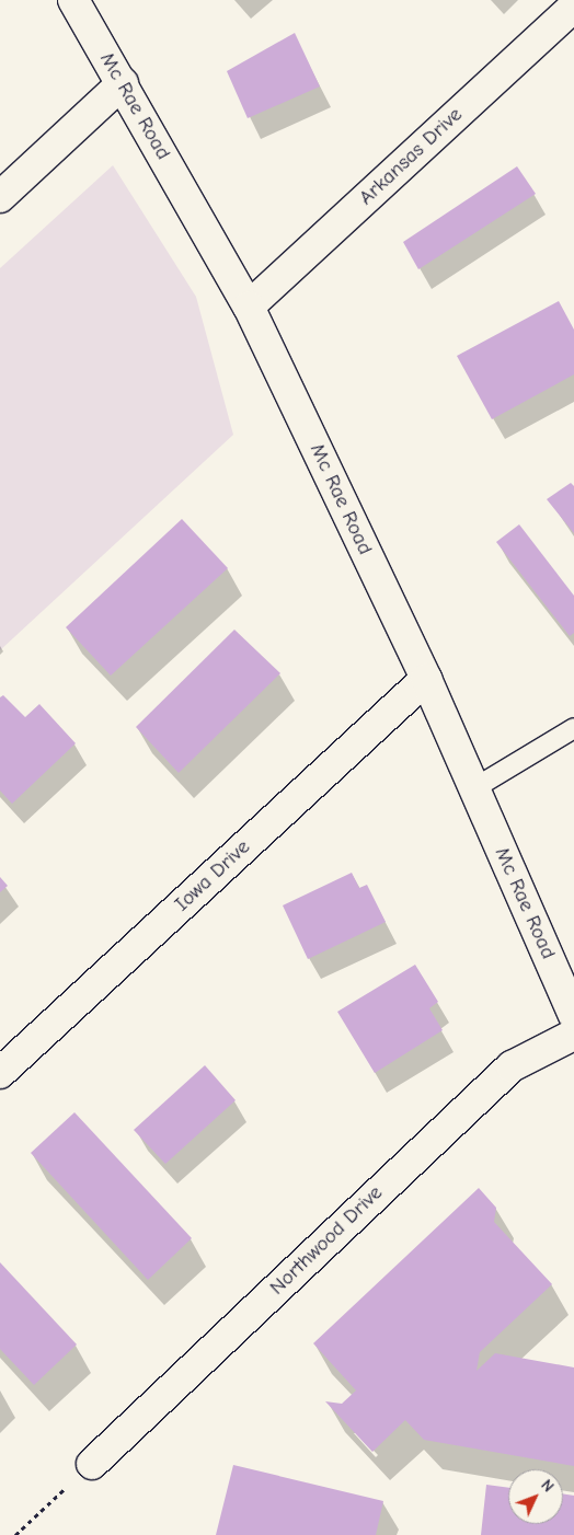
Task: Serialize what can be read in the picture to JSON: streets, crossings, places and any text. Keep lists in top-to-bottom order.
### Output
{
  "streets": {
    "street": [
      "Mc Rae Road",
      "Arkansas Drive",
      "Iowa Drive",
      "Northwood Drive"
    ]
  },
  "crossings": [
    ["Mc Rae Road", "Arkansas Drive"],
    ["Mc Rae Road", "Iowa Drive"]
  ],
  "north": "top right"
}
